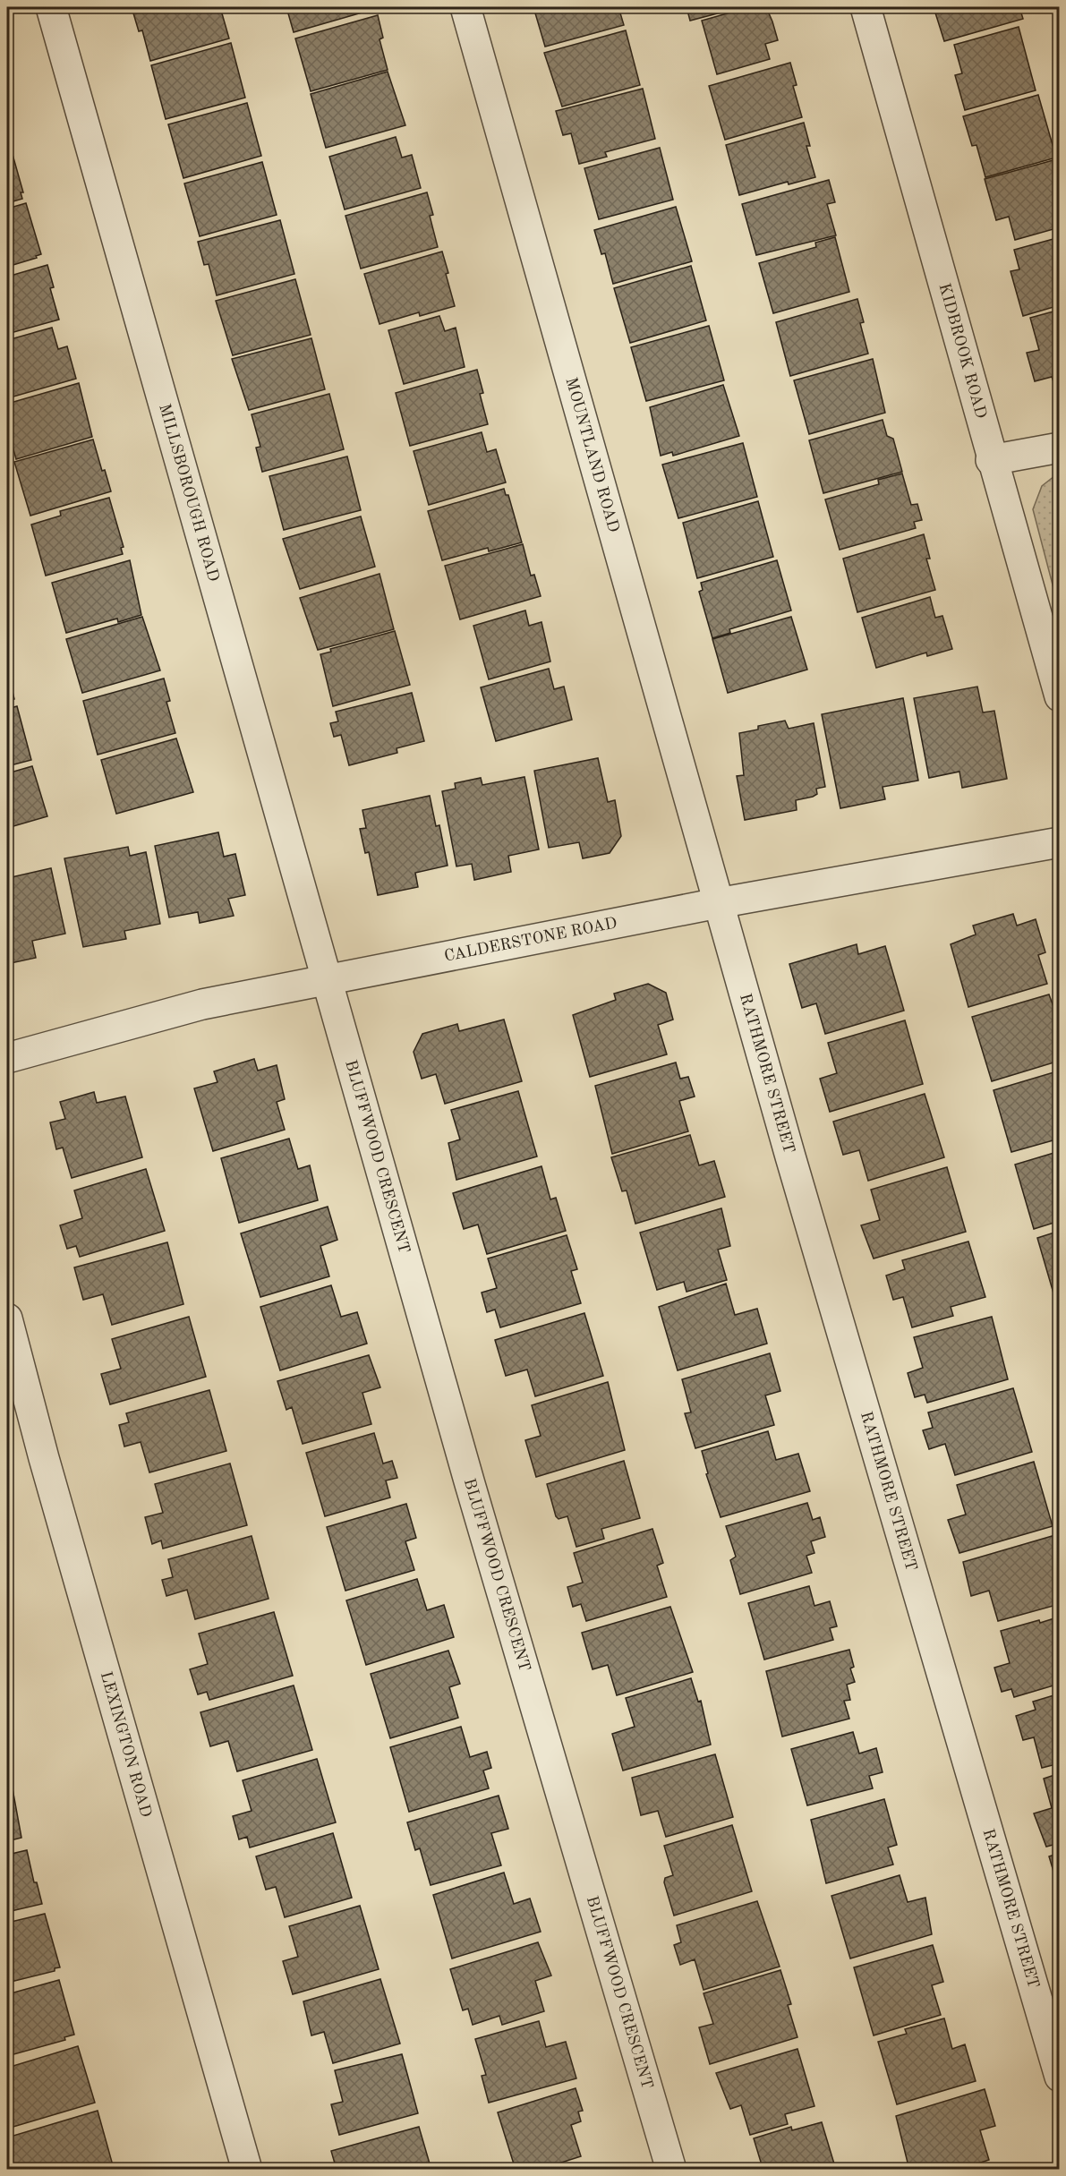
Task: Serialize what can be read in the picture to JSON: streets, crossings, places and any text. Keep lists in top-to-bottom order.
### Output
{
  "streets": {
    "street": [
      "KIDBROOK ROAD",
      "MOUNTLAND ROAD",
      "MILLSBOROUGH ROAD",
      "CALDERSTONE ROAD",
      "RATHMORE STREET",
      "BLUFFWOOD CRESCENT",
      "LEXINGTON ROAD"
    ]
  },
  "crossings": [
    ["MOUNTLAND ROAD", "CALDERSTONE ROAD"],
    ["MOUNTLAND ROAD", "RATHMORE STREET"],
    ["MILLSBOROUGH ROAD", "CALDERSTONE ROAD"],
    ["MILLSBOROUGH ROAD", "BLUFFWOOD CRESCENT"],
    ["CALDERSTONE ROAD", "RATHMORE STREET"],
    ["CALDERSTONE ROAD", "BLUFFWOOD CRESCENT"]
  ]
}
